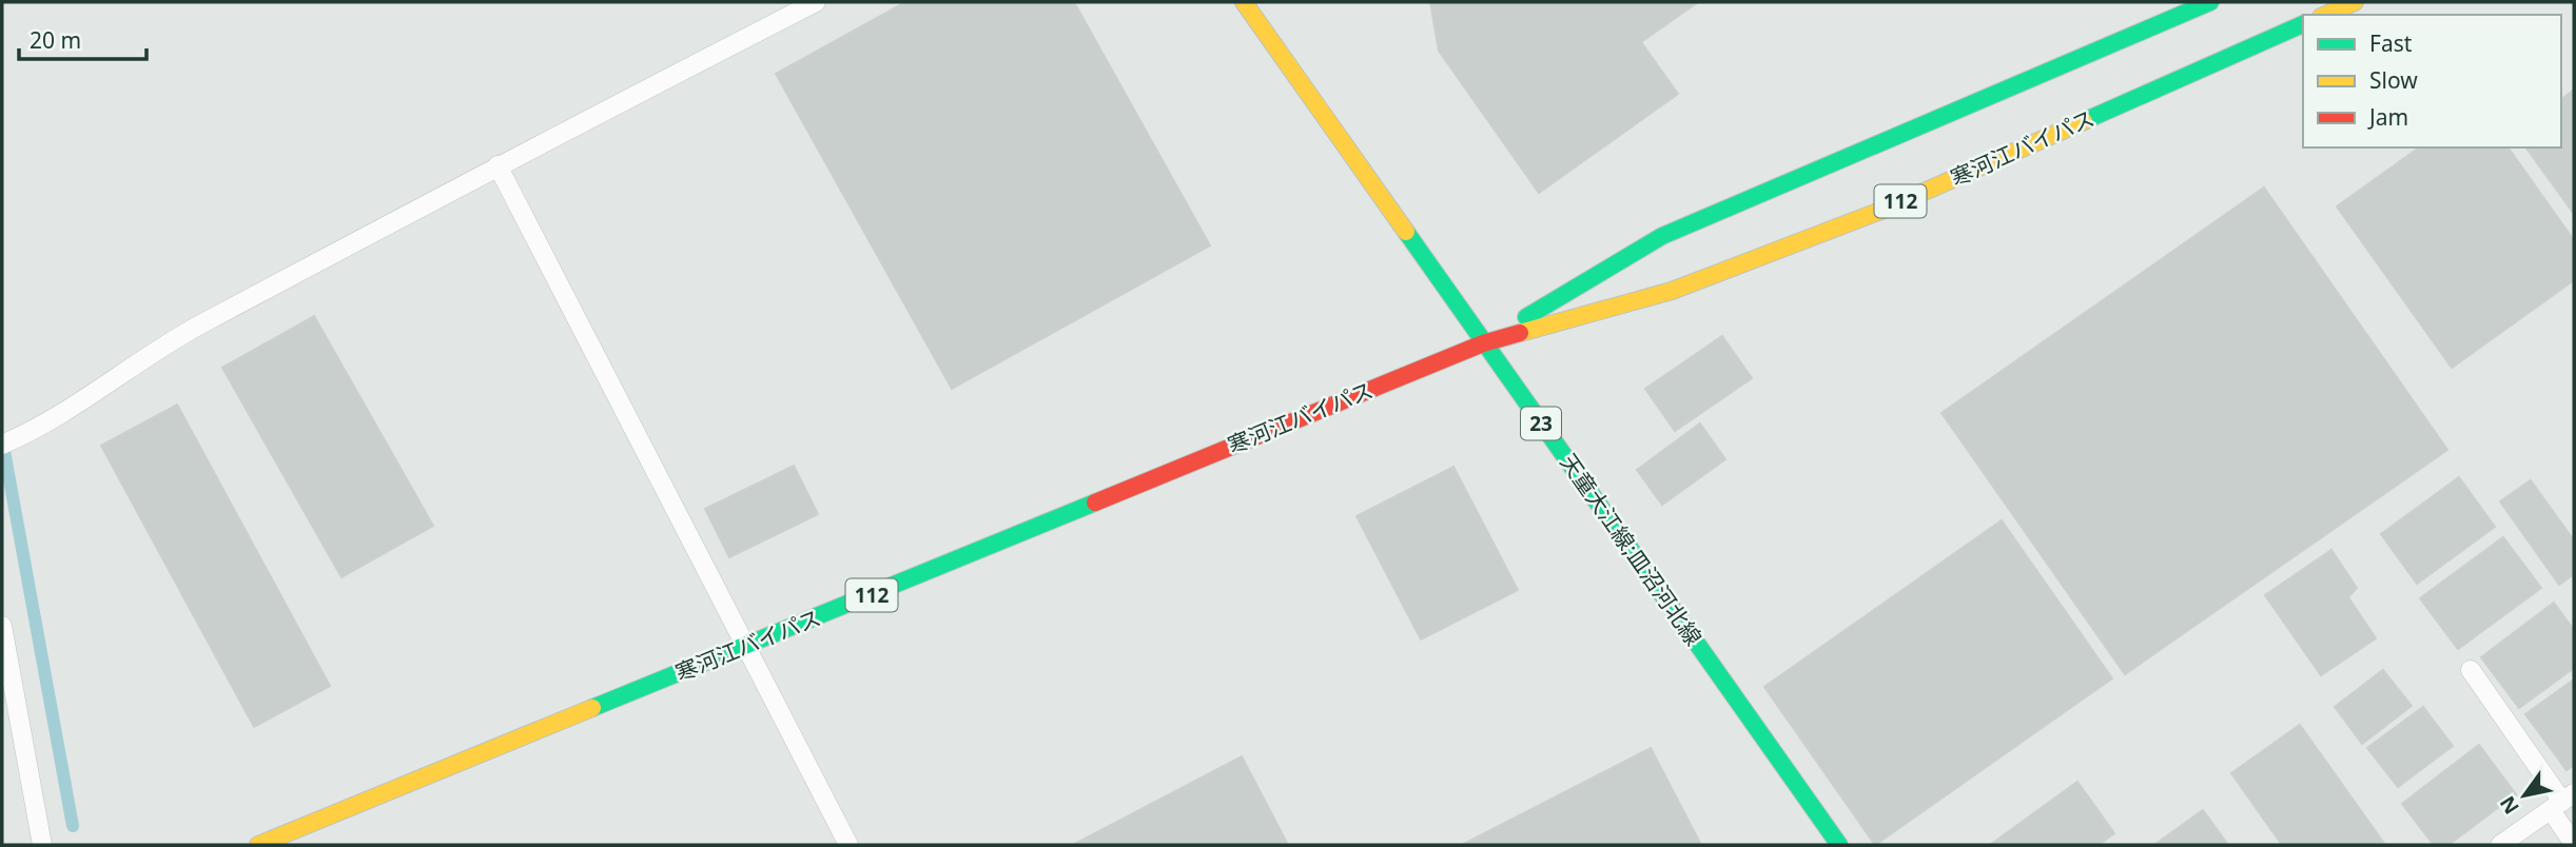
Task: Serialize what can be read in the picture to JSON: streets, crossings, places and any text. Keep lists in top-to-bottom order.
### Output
{
  "streets": {
    "main road": [
      "寒河江バイパス",
      "112",
      "23",
      "天童大江線;皿沼河北線"
    ]
  },
  "crossings": [
    ["寒河江バイパス", "天童大江線;皿沼河北線"]
  ],
  "legend": ["Fast", "Slow", "Jam"],
  "scale_bar": "20 m",
  "north": "bottom left"
}
